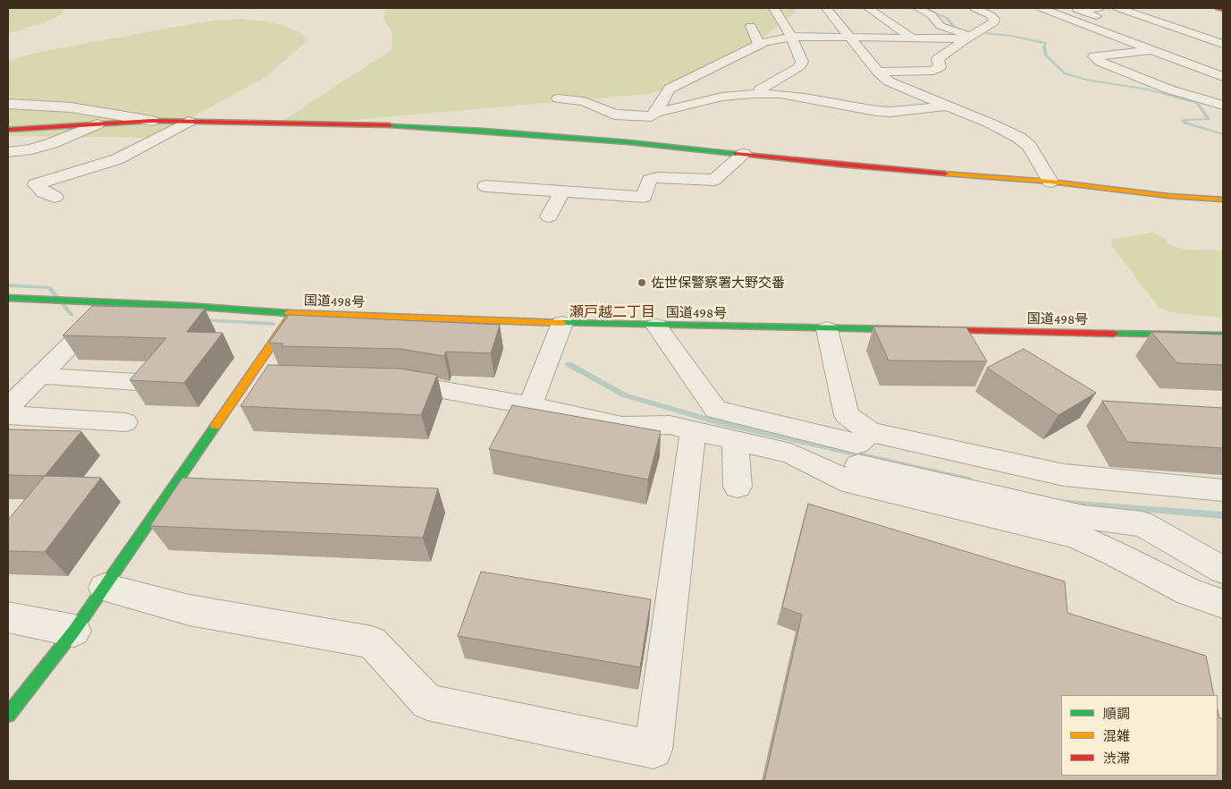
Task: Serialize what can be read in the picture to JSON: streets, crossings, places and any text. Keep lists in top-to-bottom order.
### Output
{
  "streets": {
    "main road": ["国道498号"]
  },
  "districts": ["瀬戸越二丁目"],
  "places": ["佐世保警察署大野交番"],
  "legend": ["順調", "混雑", "渋滞"]
}
